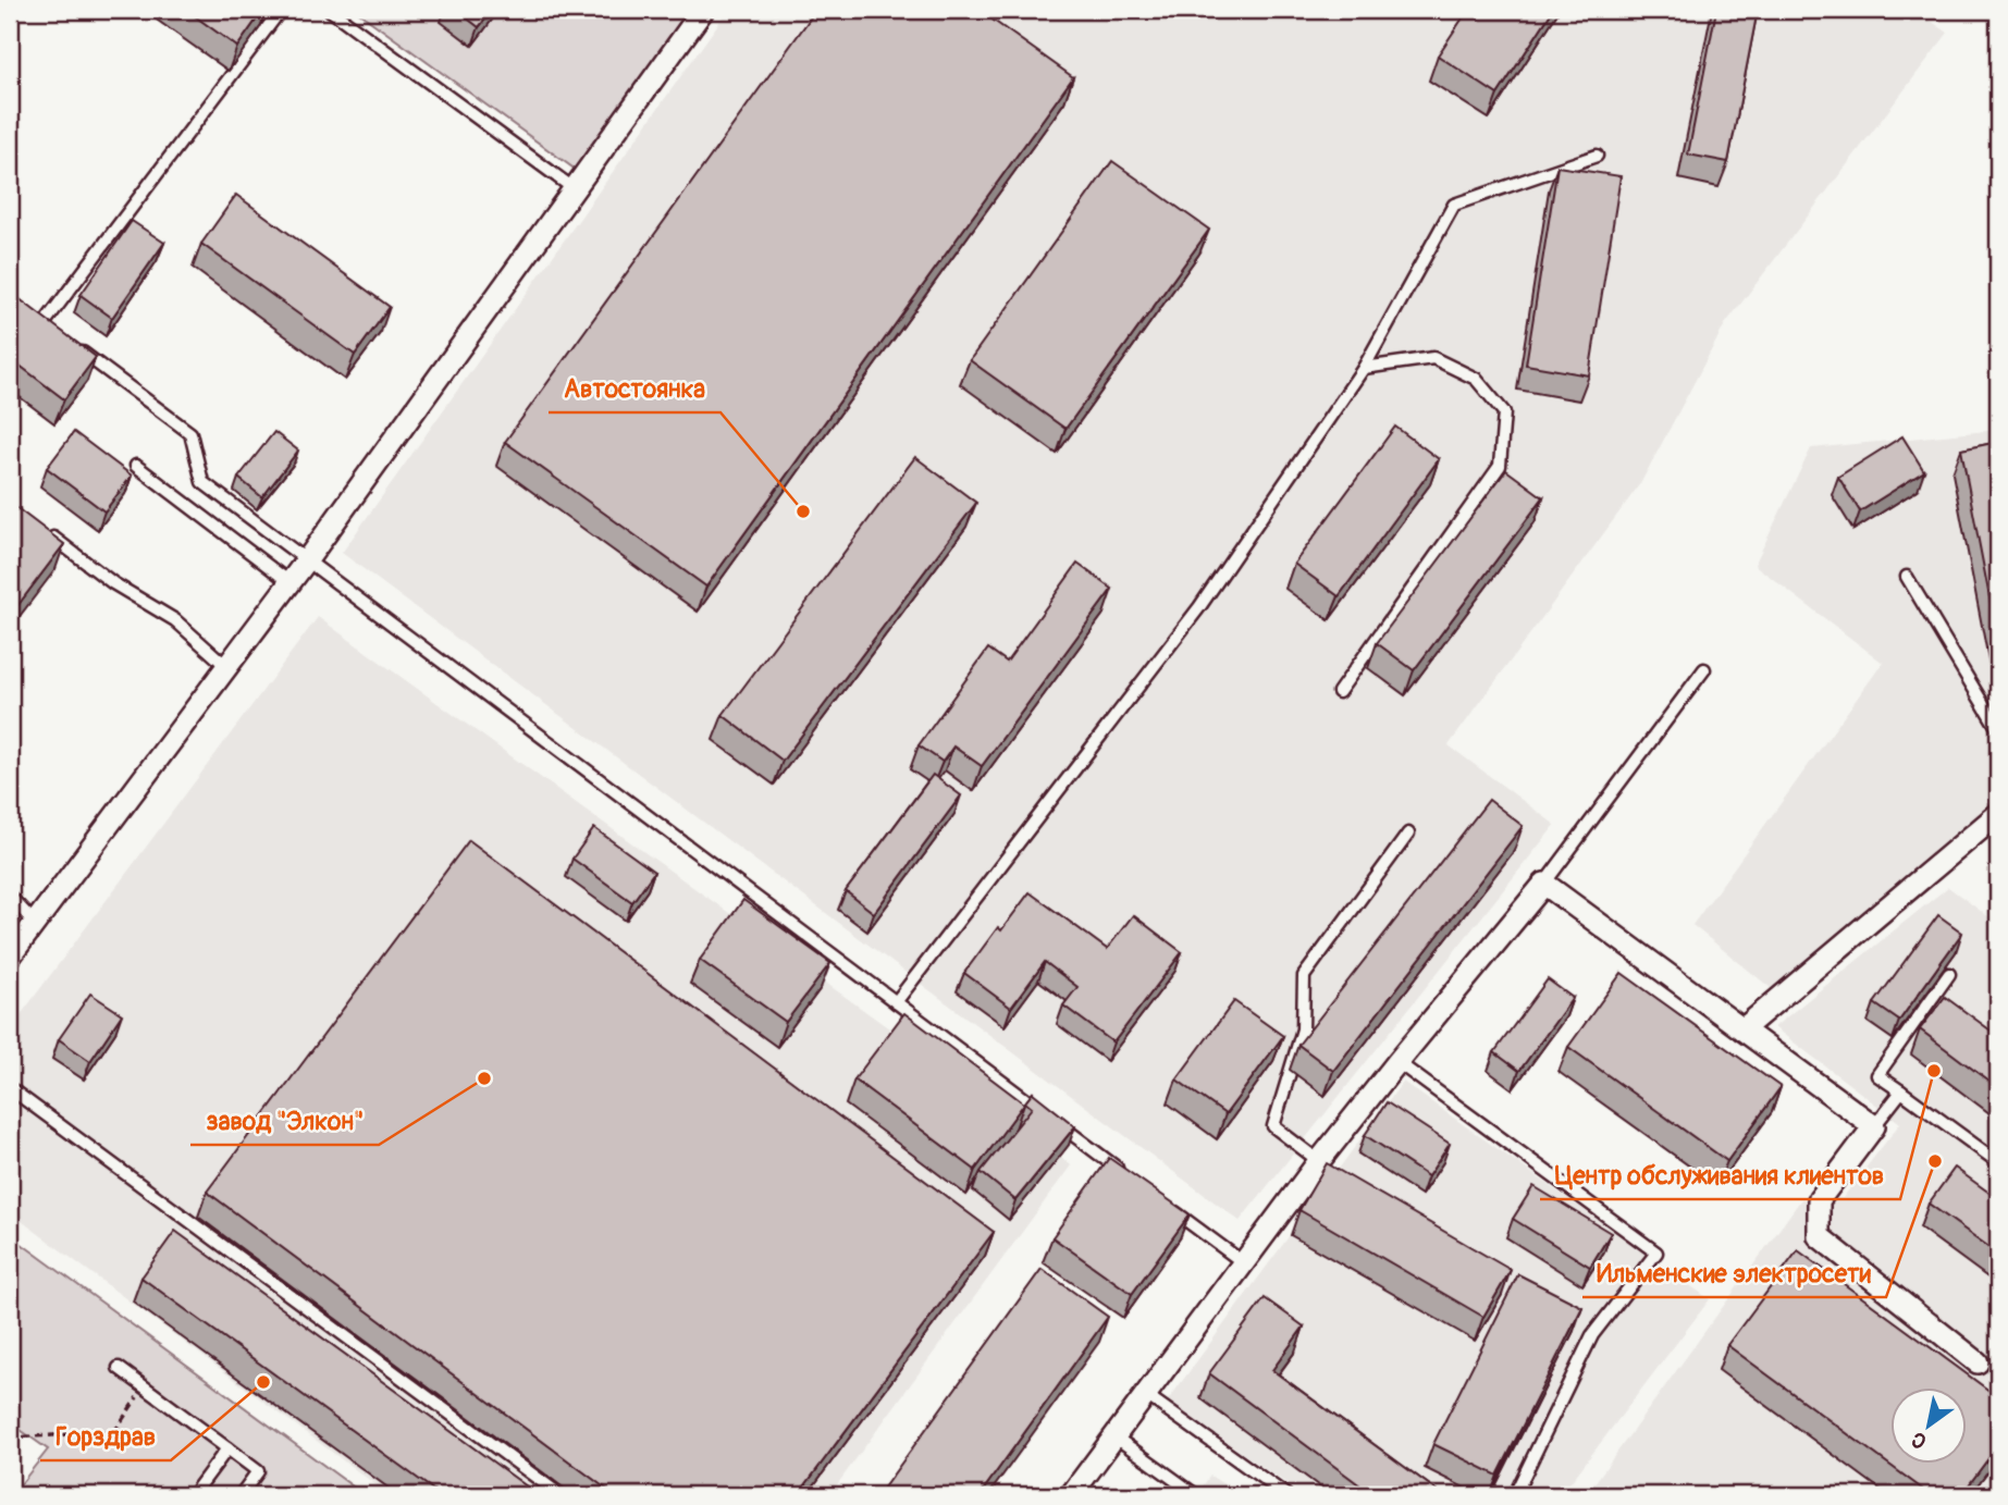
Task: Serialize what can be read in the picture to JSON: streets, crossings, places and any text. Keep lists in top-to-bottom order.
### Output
{
  "places": [
    "Автостоянка",
    "Центр обслуживания клиентов",
    "завод \"Элкон\"",
    "Ильменские электросети",
    "Горздрав"
  ],
  "north": "bottom left"
}
